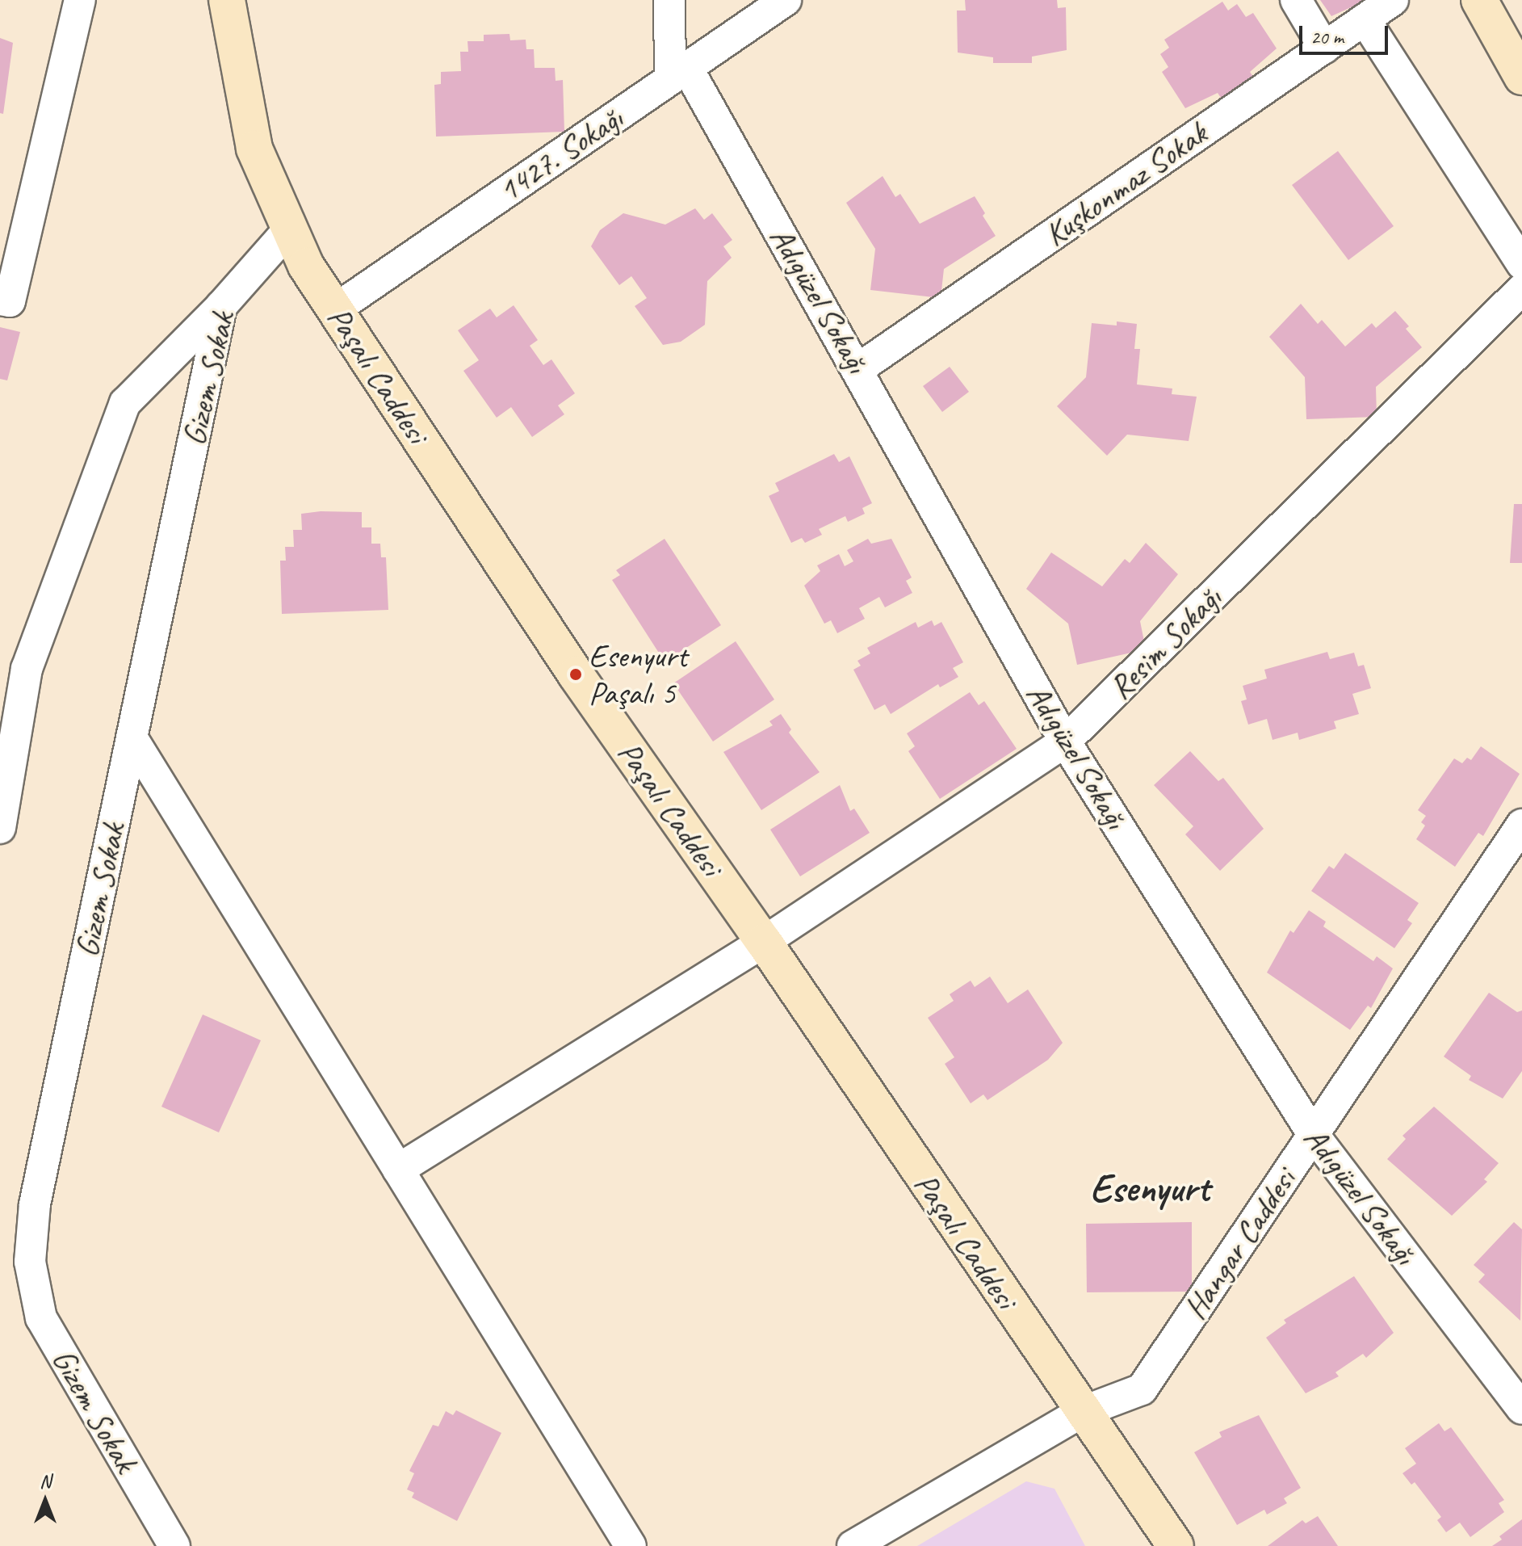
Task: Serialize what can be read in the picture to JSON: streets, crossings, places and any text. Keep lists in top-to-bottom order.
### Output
{
  "streets": {
    "street": [
      "1427. Sokağı",
      "Kuşkonmaz Sokak",
      "Adıgüzel Sokağı",
      "Paşalı Caddesi",
      "Gizem Sokak",
      "Resim Sokağı",
      "Hangar Caddesi"
    ]
  },
  "crossings": [
    ["1427. Sokağı", "Adıgüzel Sokağı"],
    ["1427. Sokağı", "Paşalı Caddesi"],
    ["Kuşkonmaz Sokak", "Adıgüzel Sokağı"],
    ["Adıgüzel Sokağı", "Resim Sokağı"],
    ["Adıgüzel Sokağı", "Hangar Caddesi"],
    ["Paşalı Caddesi", "Gizem Sokak"],
    ["Paşalı Caddesi", "Resim Sokağı"],
    ["Paşalı Caddesi", "Hangar Caddesi"]
  ],
  "districts": ["Esenyurt"],
  "places": ["Esenyurt Paşalı 5"],
  "scale_bar": "20 m",
  "north": "top"
}
